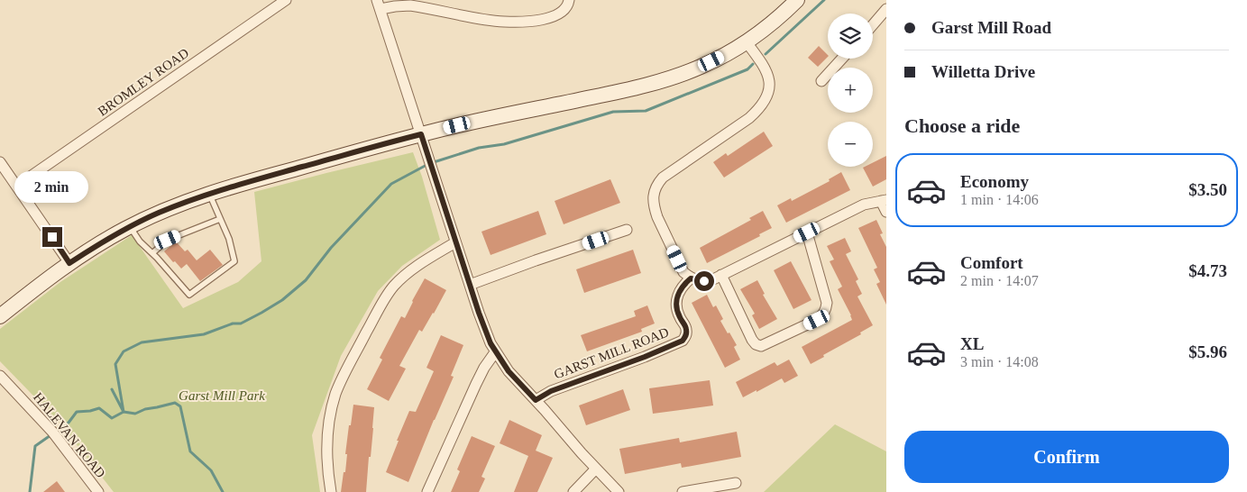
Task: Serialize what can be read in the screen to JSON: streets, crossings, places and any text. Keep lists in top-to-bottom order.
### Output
{
  "streets": {
    "street": ["BROMLEY ROAD", "GARST MILL ROAD", "HALEVAN ROAD"]
  },
  "parks": ["Garst Mill Park"],
  "page": {
    "banner": ["Garst Mill Road", "Willetta Drive"],
    "map_buttons": ["+", "−"],
    "heading": "Choose a ride",
    "list": [
      {
        "name": "Economy",
        "note": "1 min · 14:06",
        "value": "$3.50"
      },
      {
        "name": "Comfort",
        "note": "2 min · 14:07",
        "value": "$4.73"
      },
      {
        "name": "XL",
        "note": "3 min · 14:08",
        "value": "$5.96"
      }
    ],
    "bubble": "2 min",
    "buttons": "Confirm"
  }
}
